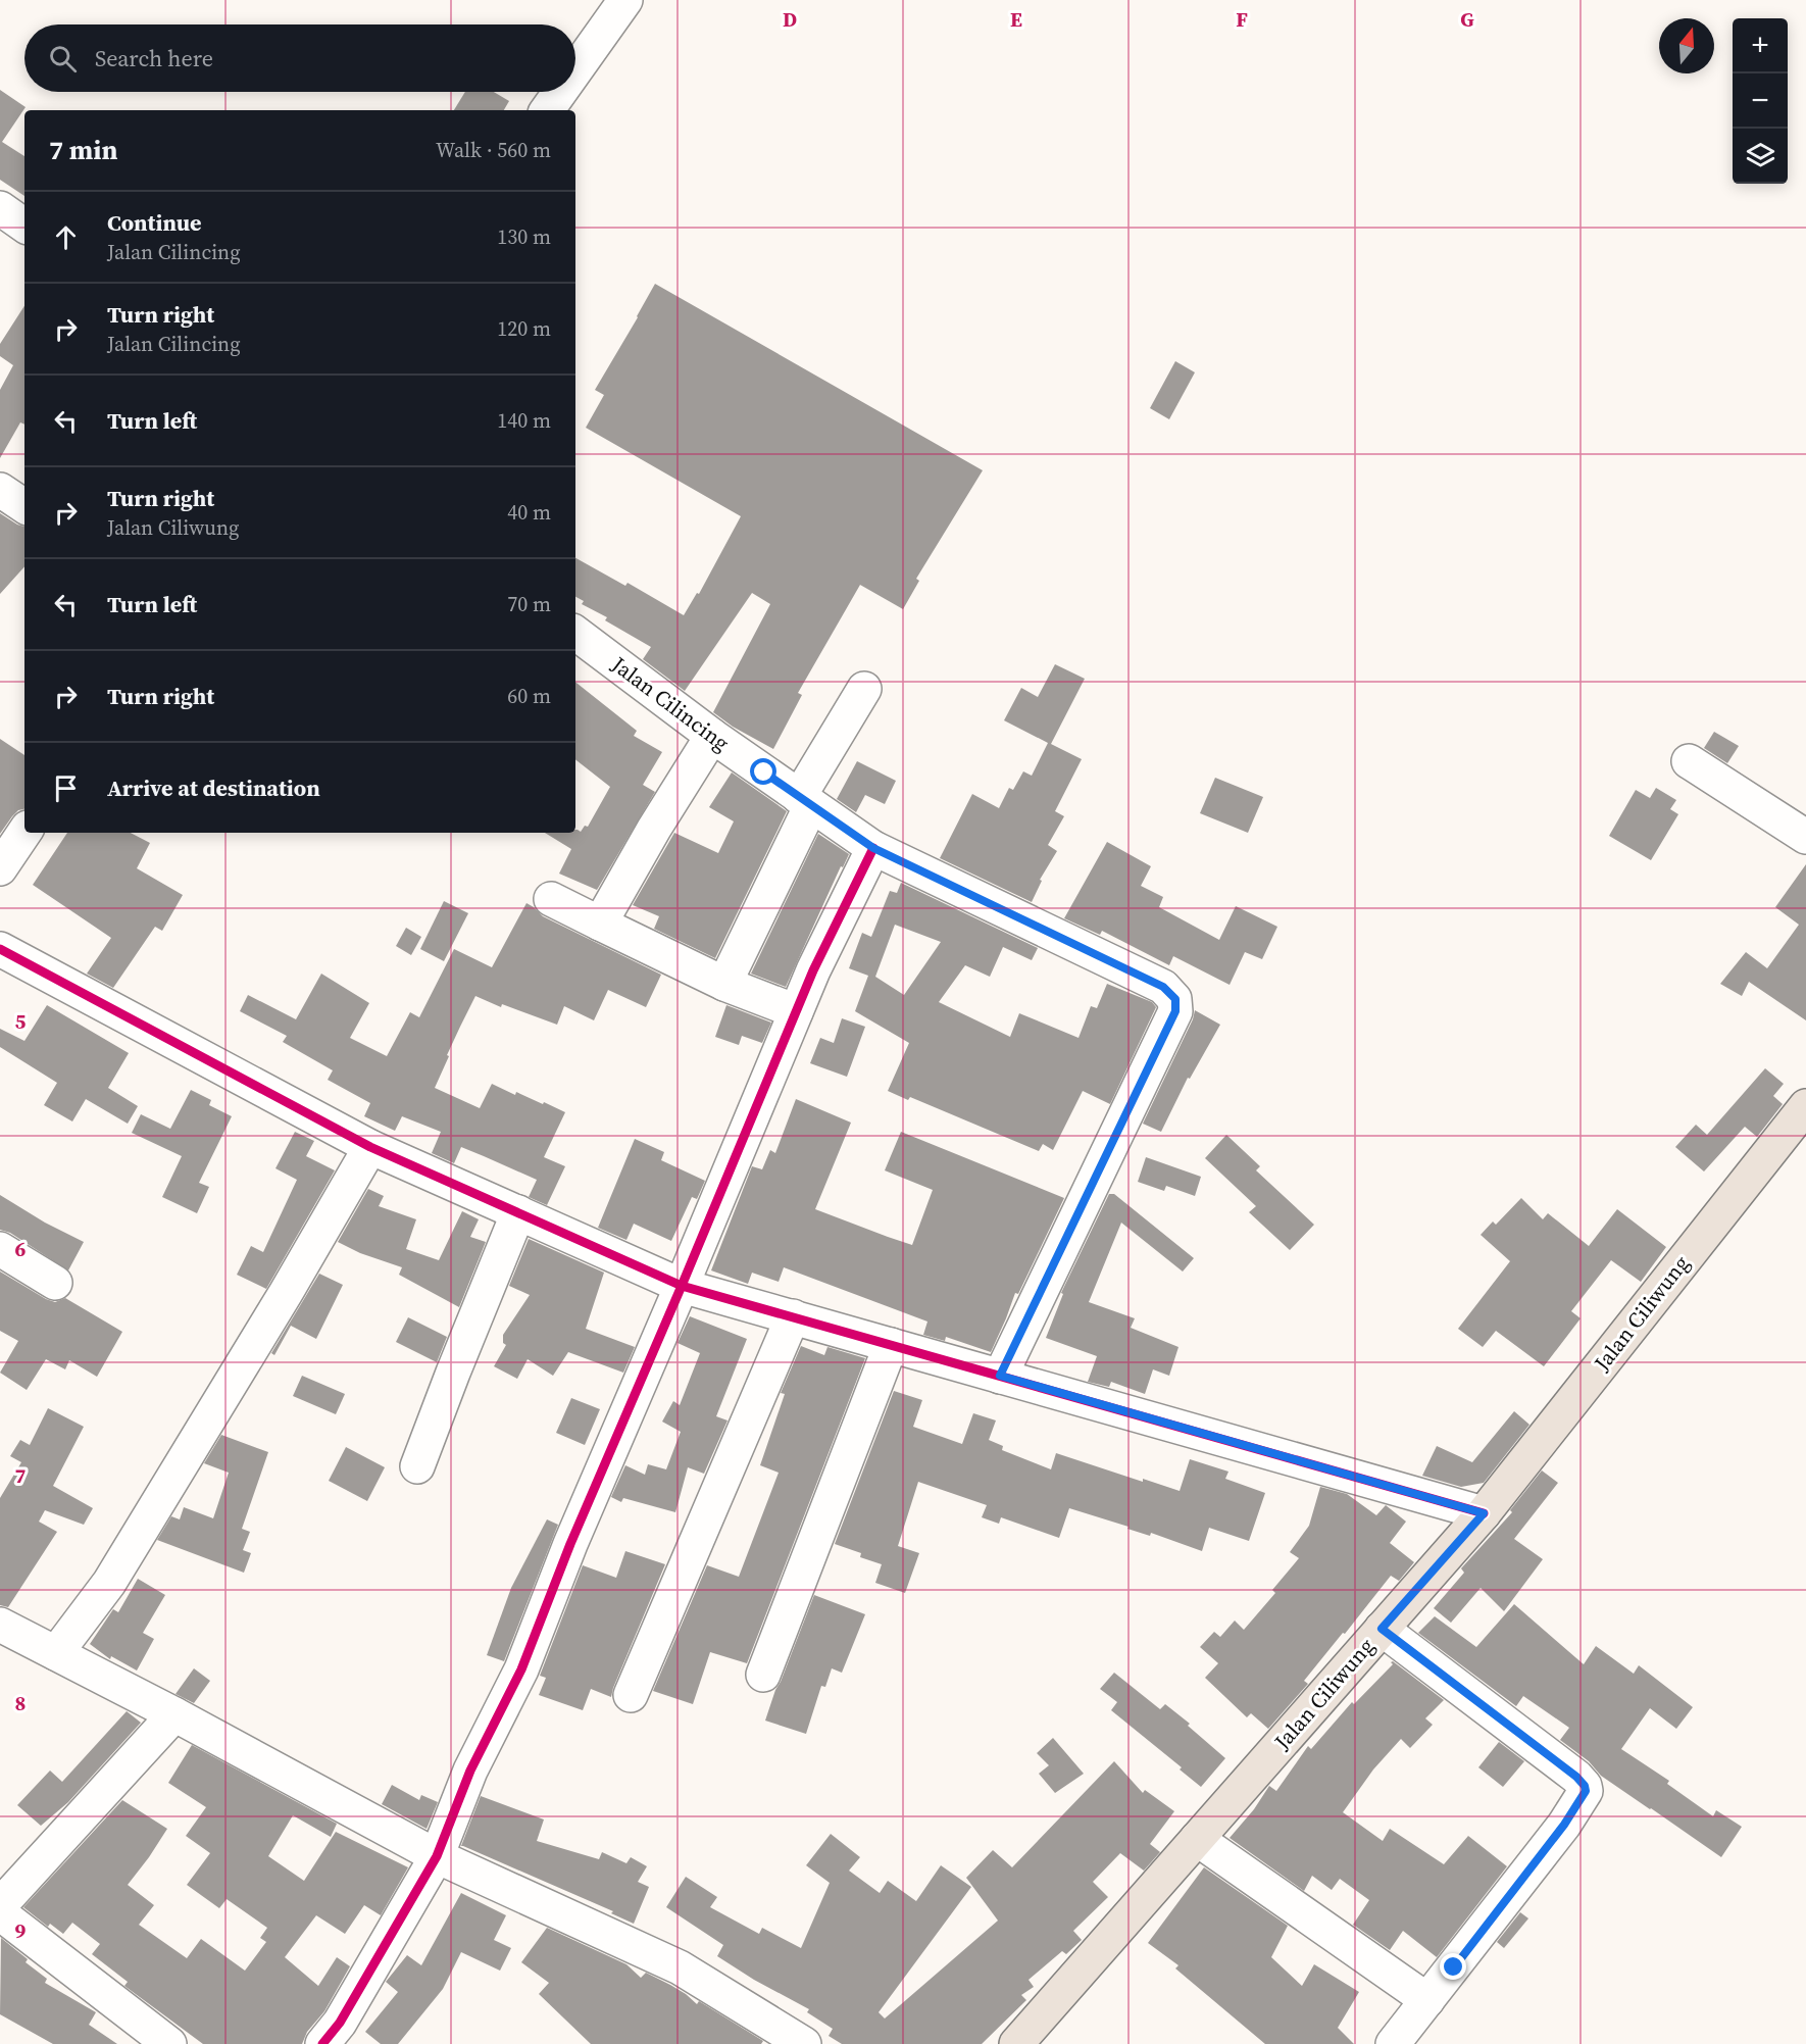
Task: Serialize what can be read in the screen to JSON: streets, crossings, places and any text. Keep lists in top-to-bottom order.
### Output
{
  "streets": {
    "main road": ["Jalan Ciliwung"],
    "street": ["Jalan Cilincing"]
  },
  "north": "top",
  "page": {
    "map_buttons": ["+", "−"],
    "search": "Search here",
    "heading": ["7 min", "Walk · 560 m"],
    "list": [
      ["Continue", "Jalan Cilincing", "130 m"],
      ["Turn right", "Jalan Cilincing", "120 m"],
      ["Turn left", "140 m"],
      ["Turn right", "Jalan Ciliwung", "40 m"],
      ["Turn left", "70 m"],
      ["Turn right", "60 m"],
      "Arrive at destination"
    ]
  },
  "grid": {
    "columns": [
      "D",
      "E",
      "F",
      "G"
    ],
    "rows": [
      "5",
      "6",
      "7",
      "8",
      "9"
    ]
  }
}
